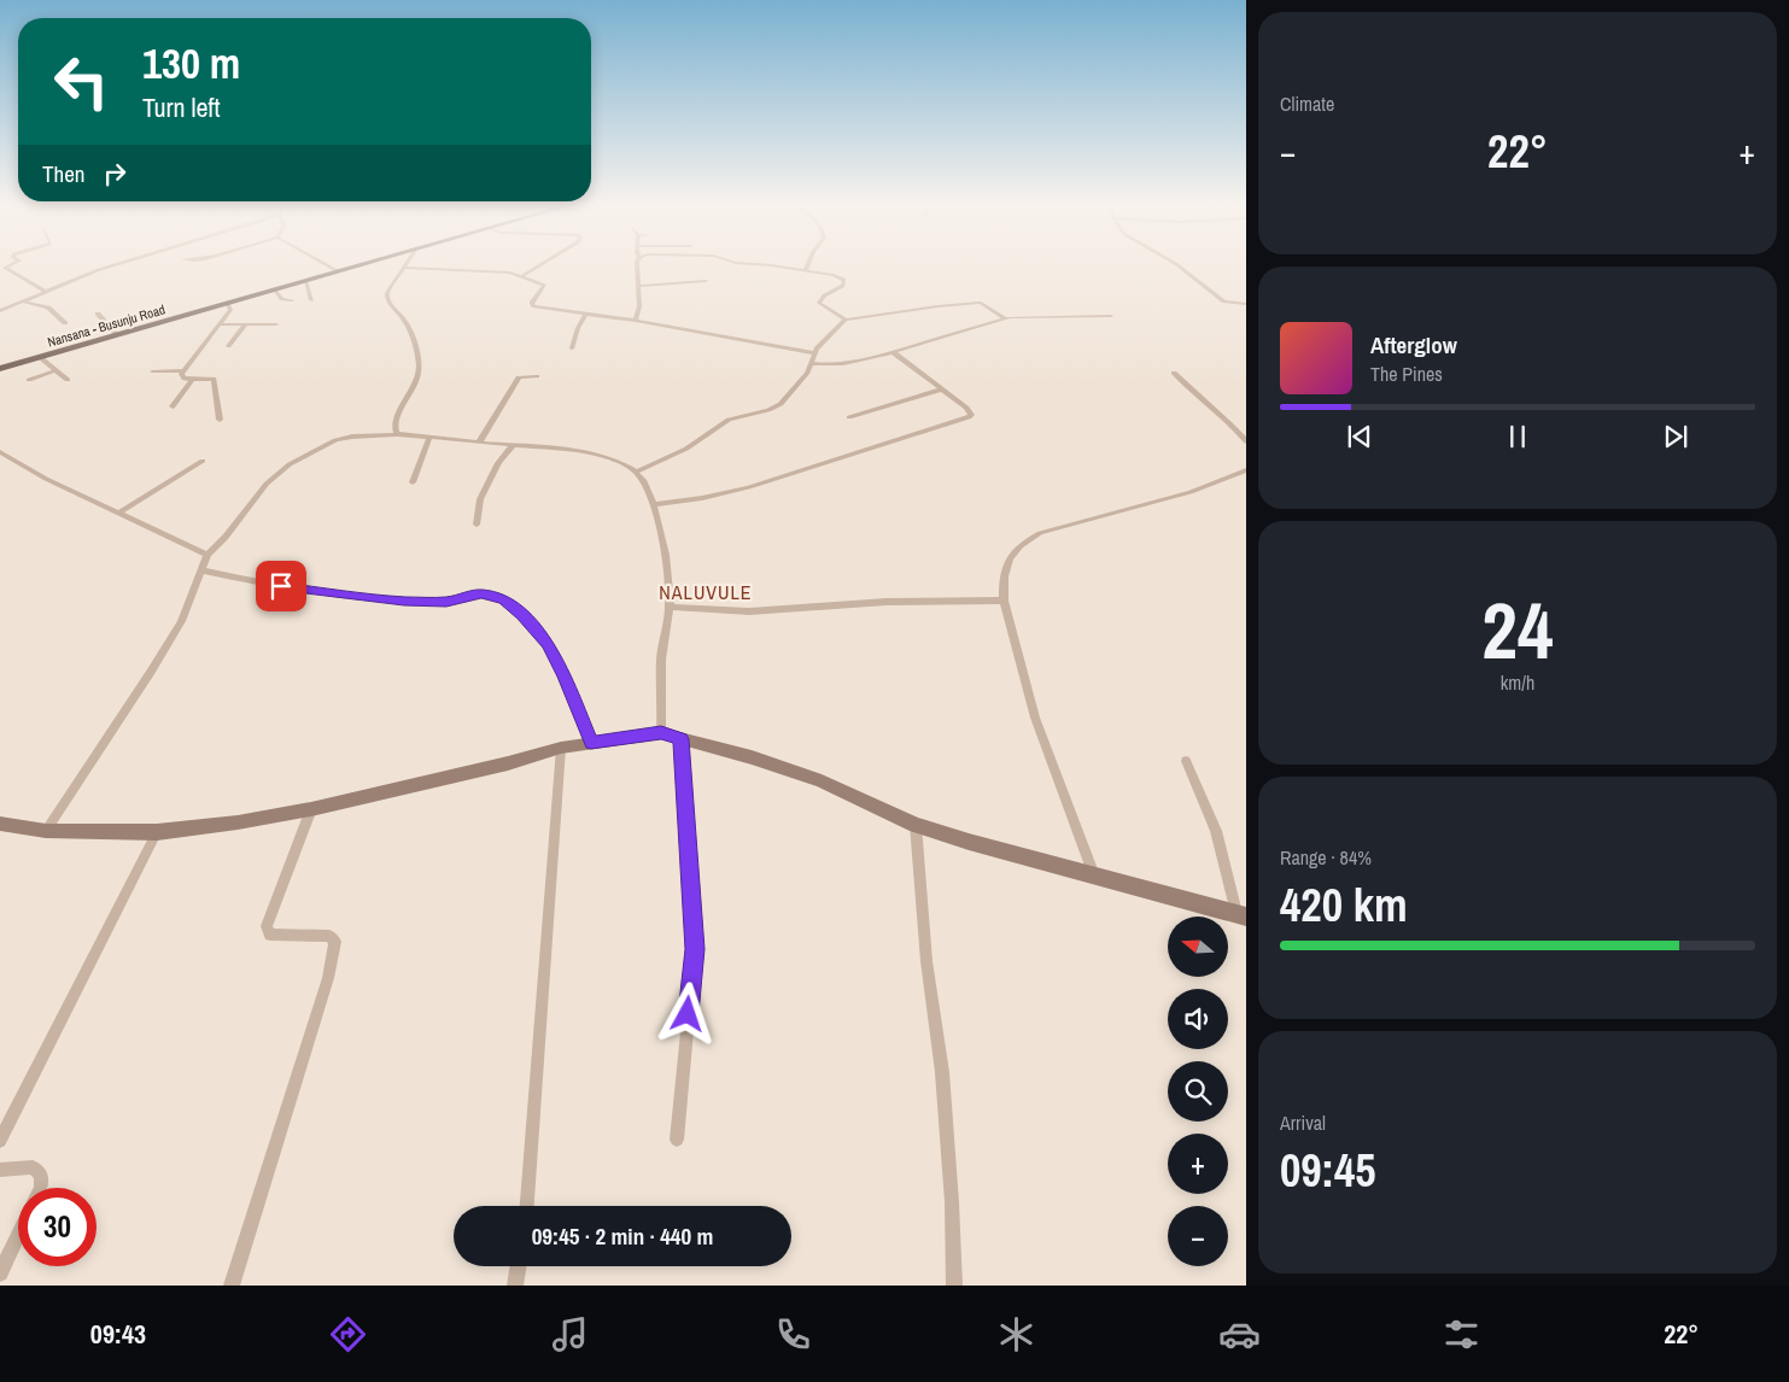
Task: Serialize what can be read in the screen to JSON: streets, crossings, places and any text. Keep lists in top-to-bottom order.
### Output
{
  "streets": {
    "main road": ["Nansana - Busunju Road"]
  },
  "districts": ["NALUVULE"],
  "north": "left",
  "page": {
    "tile": [
      "Climate",
      ["24", "km/h"],
      ["Range · 84%", "420 km"],
      ["Arrival", "09:45"]
    ],
    "turn": ["130 m", "Turn left"],
    "heat": ["−", "22°", "+"],
    "then": "Then",
    "song": ["Afterglow", "The Pines"],
    "map_buttons": ["+", "−"],
    "limit": "30",
    "trip": "09:45 · 2 min · 440 m",
    "tabs": ["09:43", "22°"]
  }
}
